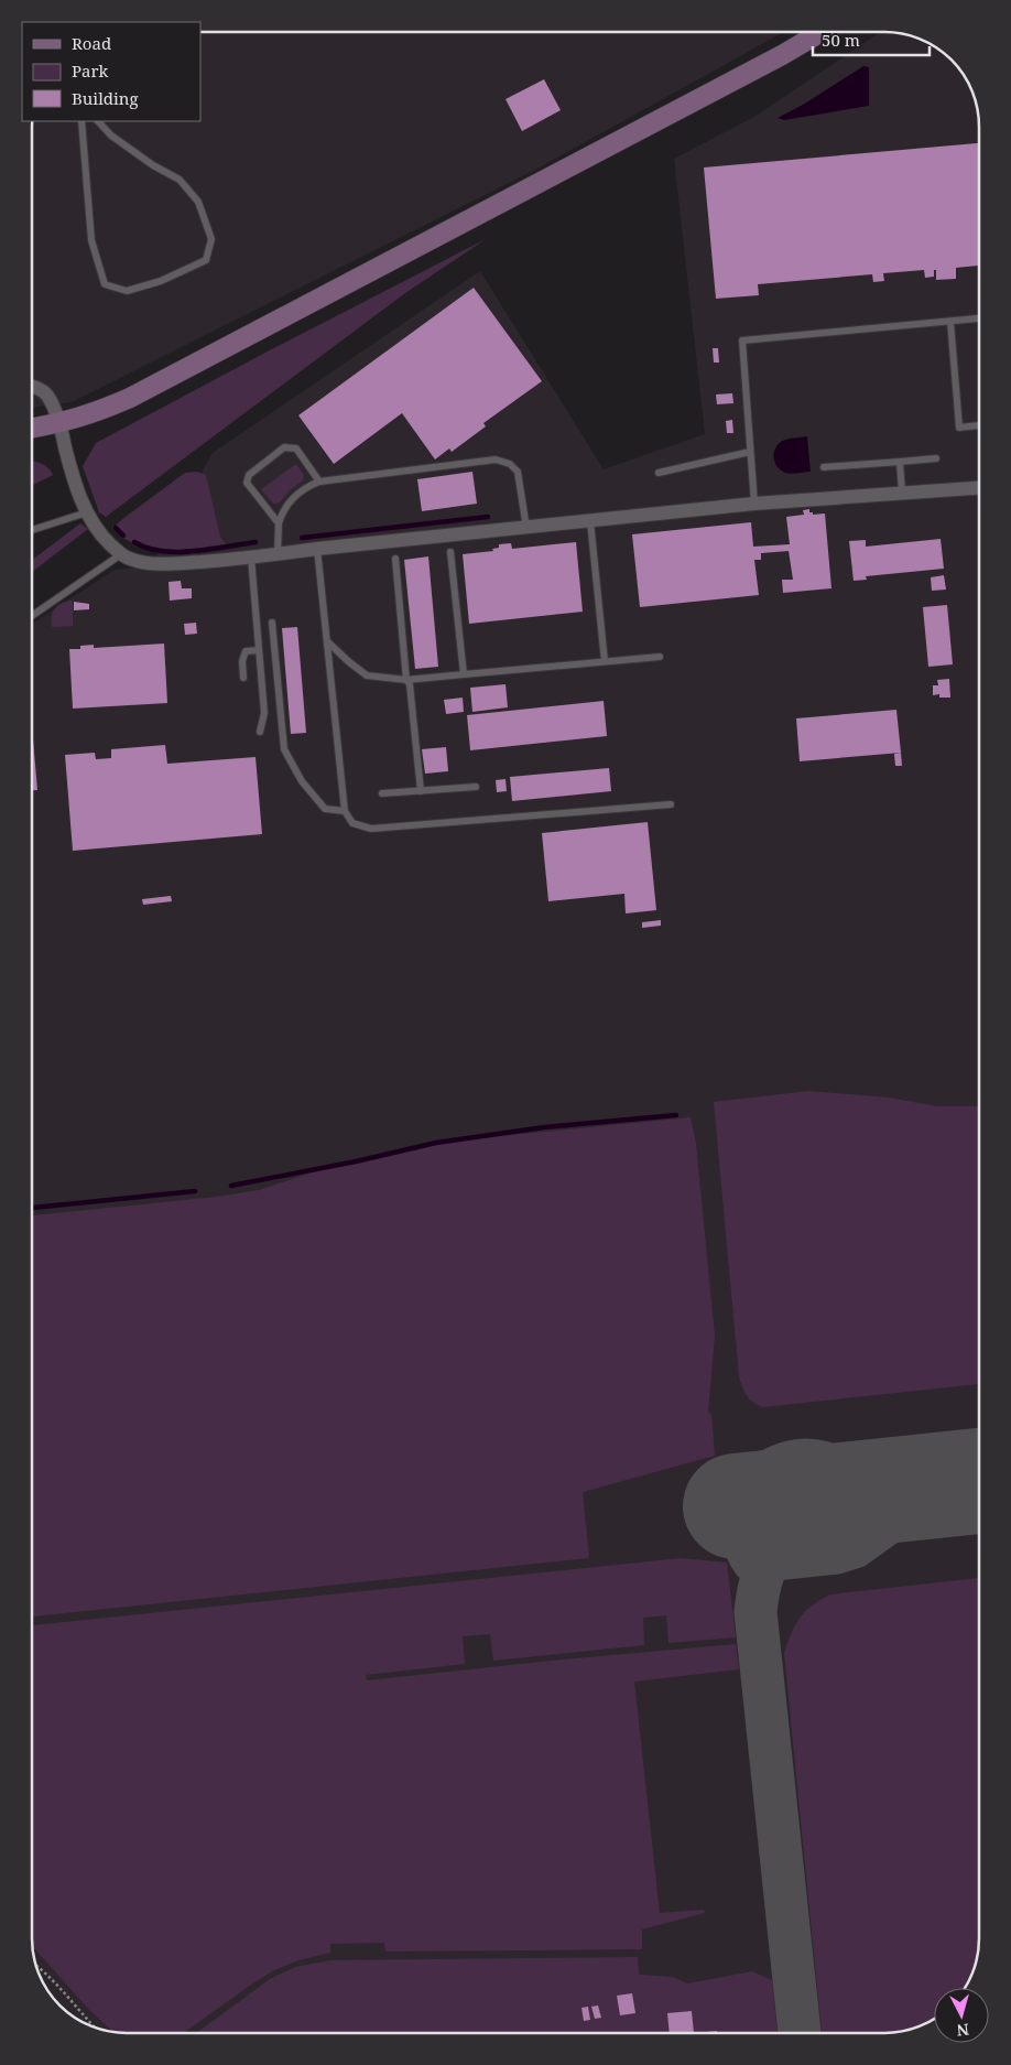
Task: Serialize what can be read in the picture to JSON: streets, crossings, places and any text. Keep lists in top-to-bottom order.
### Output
{
  "legend": ["Road", "Park", "Building"],
  "scale_bar": "50 m",
  "north": "bottom"
}
